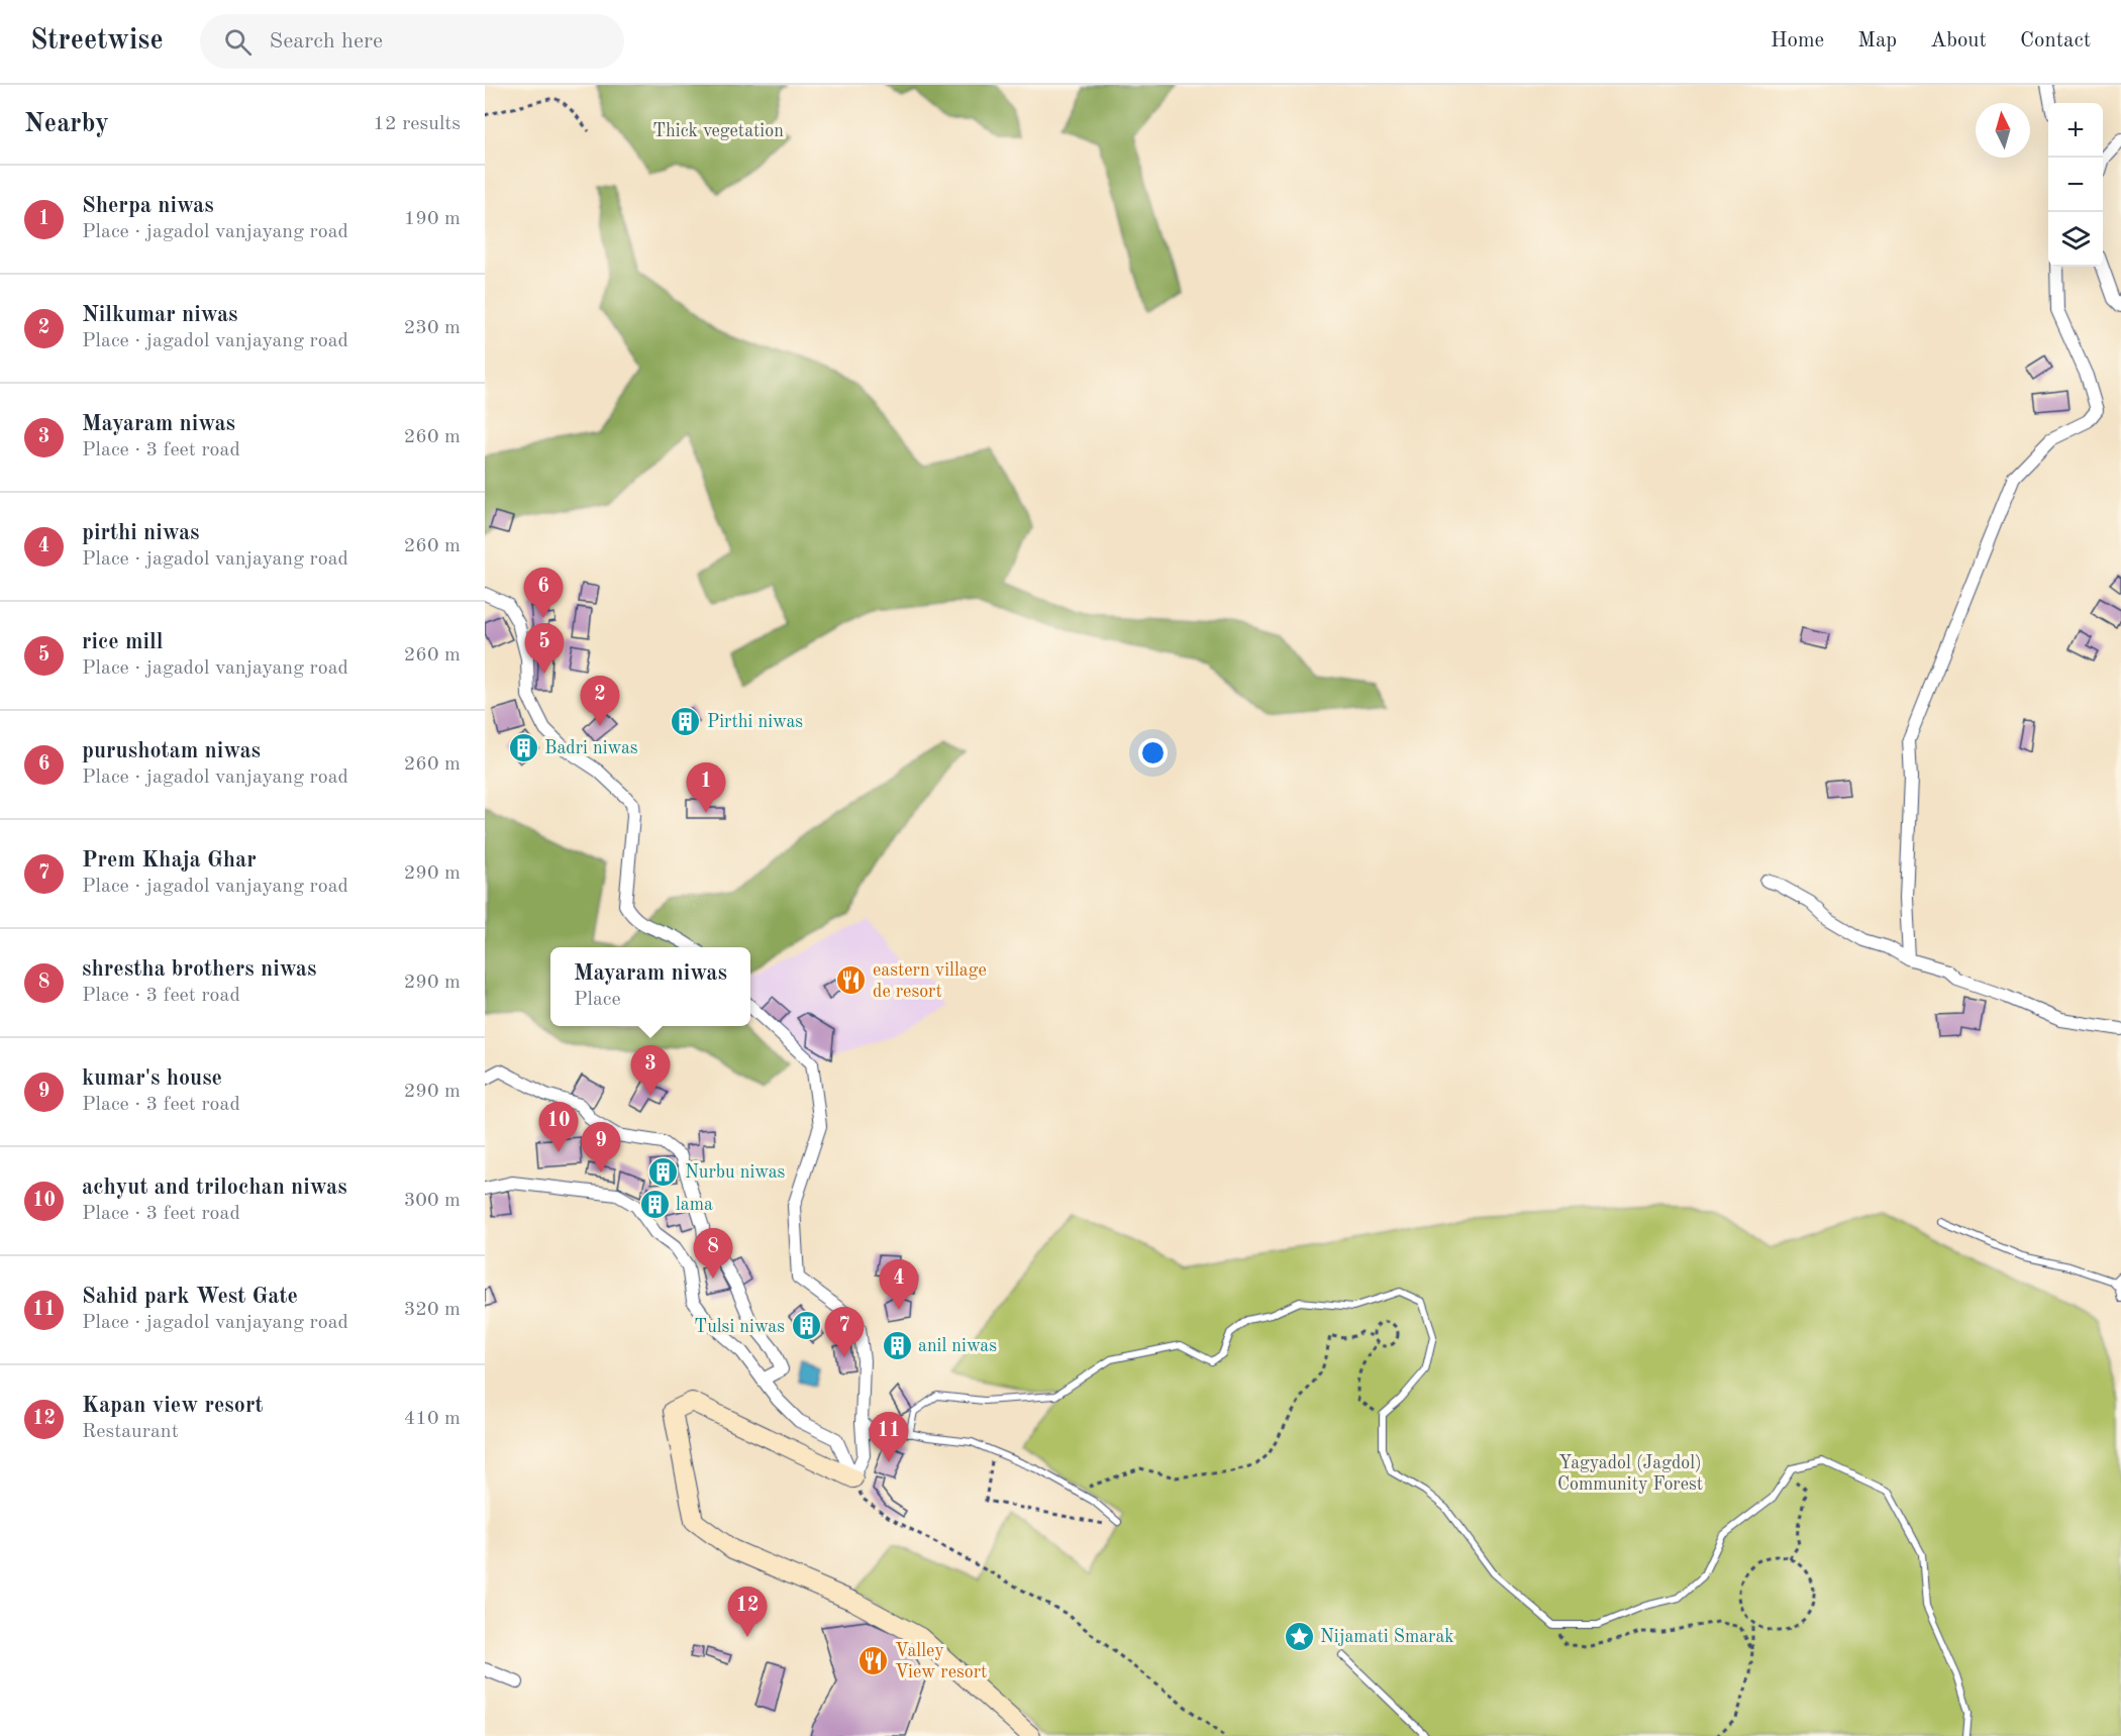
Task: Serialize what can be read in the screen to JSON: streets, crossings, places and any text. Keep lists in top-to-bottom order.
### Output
{
  "parks": ["Thick vegetation", "Yagyadol (Jagdol) Community Forest"],
  "places": {
    "building": [
      "Pirthi niwas",
      "Badri niwas",
      "Nurbu niwas",
      "lama",
      "Tulsi niwas",
      "anil niwas"
    ],
    "restaurant": ["eastern village de resort", "Valley View resort"],
    "place": ["Nijamati Smarak"]
  },
  "north": "top",
  "page": {
    "header": "Streetwise",
    "search": "Search here",
    "nav": [
      "Home",
      "Map",
      "About",
      "Contact"
    ],
    "heading": ["Nearby", "12 results"],
    "map_buttons": ["+", "−"],
    "list": [
      {
        "mark": "1",
        "name": "Sherpa niwas",
        "note": "Place · jagadol vanjayang road",
        "value": "190 m"
      },
      {
        "mark": "2",
        "name": "Nilkumar niwas",
        "note": "Place · jagadol vanjayang road",
        "value": "230 m"
      },
      {
        "mark": "3",
        "name": "Mayaram niwas",
        "note": "Place · 3 feet road",
        "value": "260 m"
      },
      {
        "mark": "4",
        "name": "pirthi niwas",
        "note": "Place · jagadol vanjayang road",
        "value": "260 m"
      },
      {
        "mark": "5",
        "name": "rice mill",
        "note": "Place · jagadol vanjayang road",
        "value": "260 m"
      },
      {
        "mark": "6",
        "name": "purushotam niwas",
        "note": "Place · jagadol vanjayang road",
        "value": "260 m"
      },
      {
        "mark": "7",
        "name": "Prem Khaja Ghar",
        "note": "Place · jagadol vanjayang road",
        "value": "290 m"
      },
      {
        "mark": "8",
        "name": "shrestha brothers niwas",
        "note": "Place · 3 feet road",
        "value": "290 m"
      },
      {
        "mark": "9",
        "name": "kumar's house",
        "note": "Place · 3 feet road",
        "value": "290 m"
      },
      {
        "mark": "10",
        "name": "achyut and trilochan niwas",
        "note": "Place · 3 feet road",
        "value": "300 m"
      },
      {
        "mark": "11",
        "name": "Sahid park West Gate",
        "note": "Place · jagadol vanjayang road",
        "value": "320 m"
      },
      {
        "mark": "12",
        "name": "Kapan view resort",
        "note": "Restaurant",
        "value": "410 m"
      }
    ],
    "pins": [
      "6",
      "5",
      "2",
      "1",
      "3",
      "10",
      "9",
      "8",
      "4",
      "7",
      "11",
      "12"
    ],
    "popup": ["Mayaram niwas", "Place"]
  }
}
